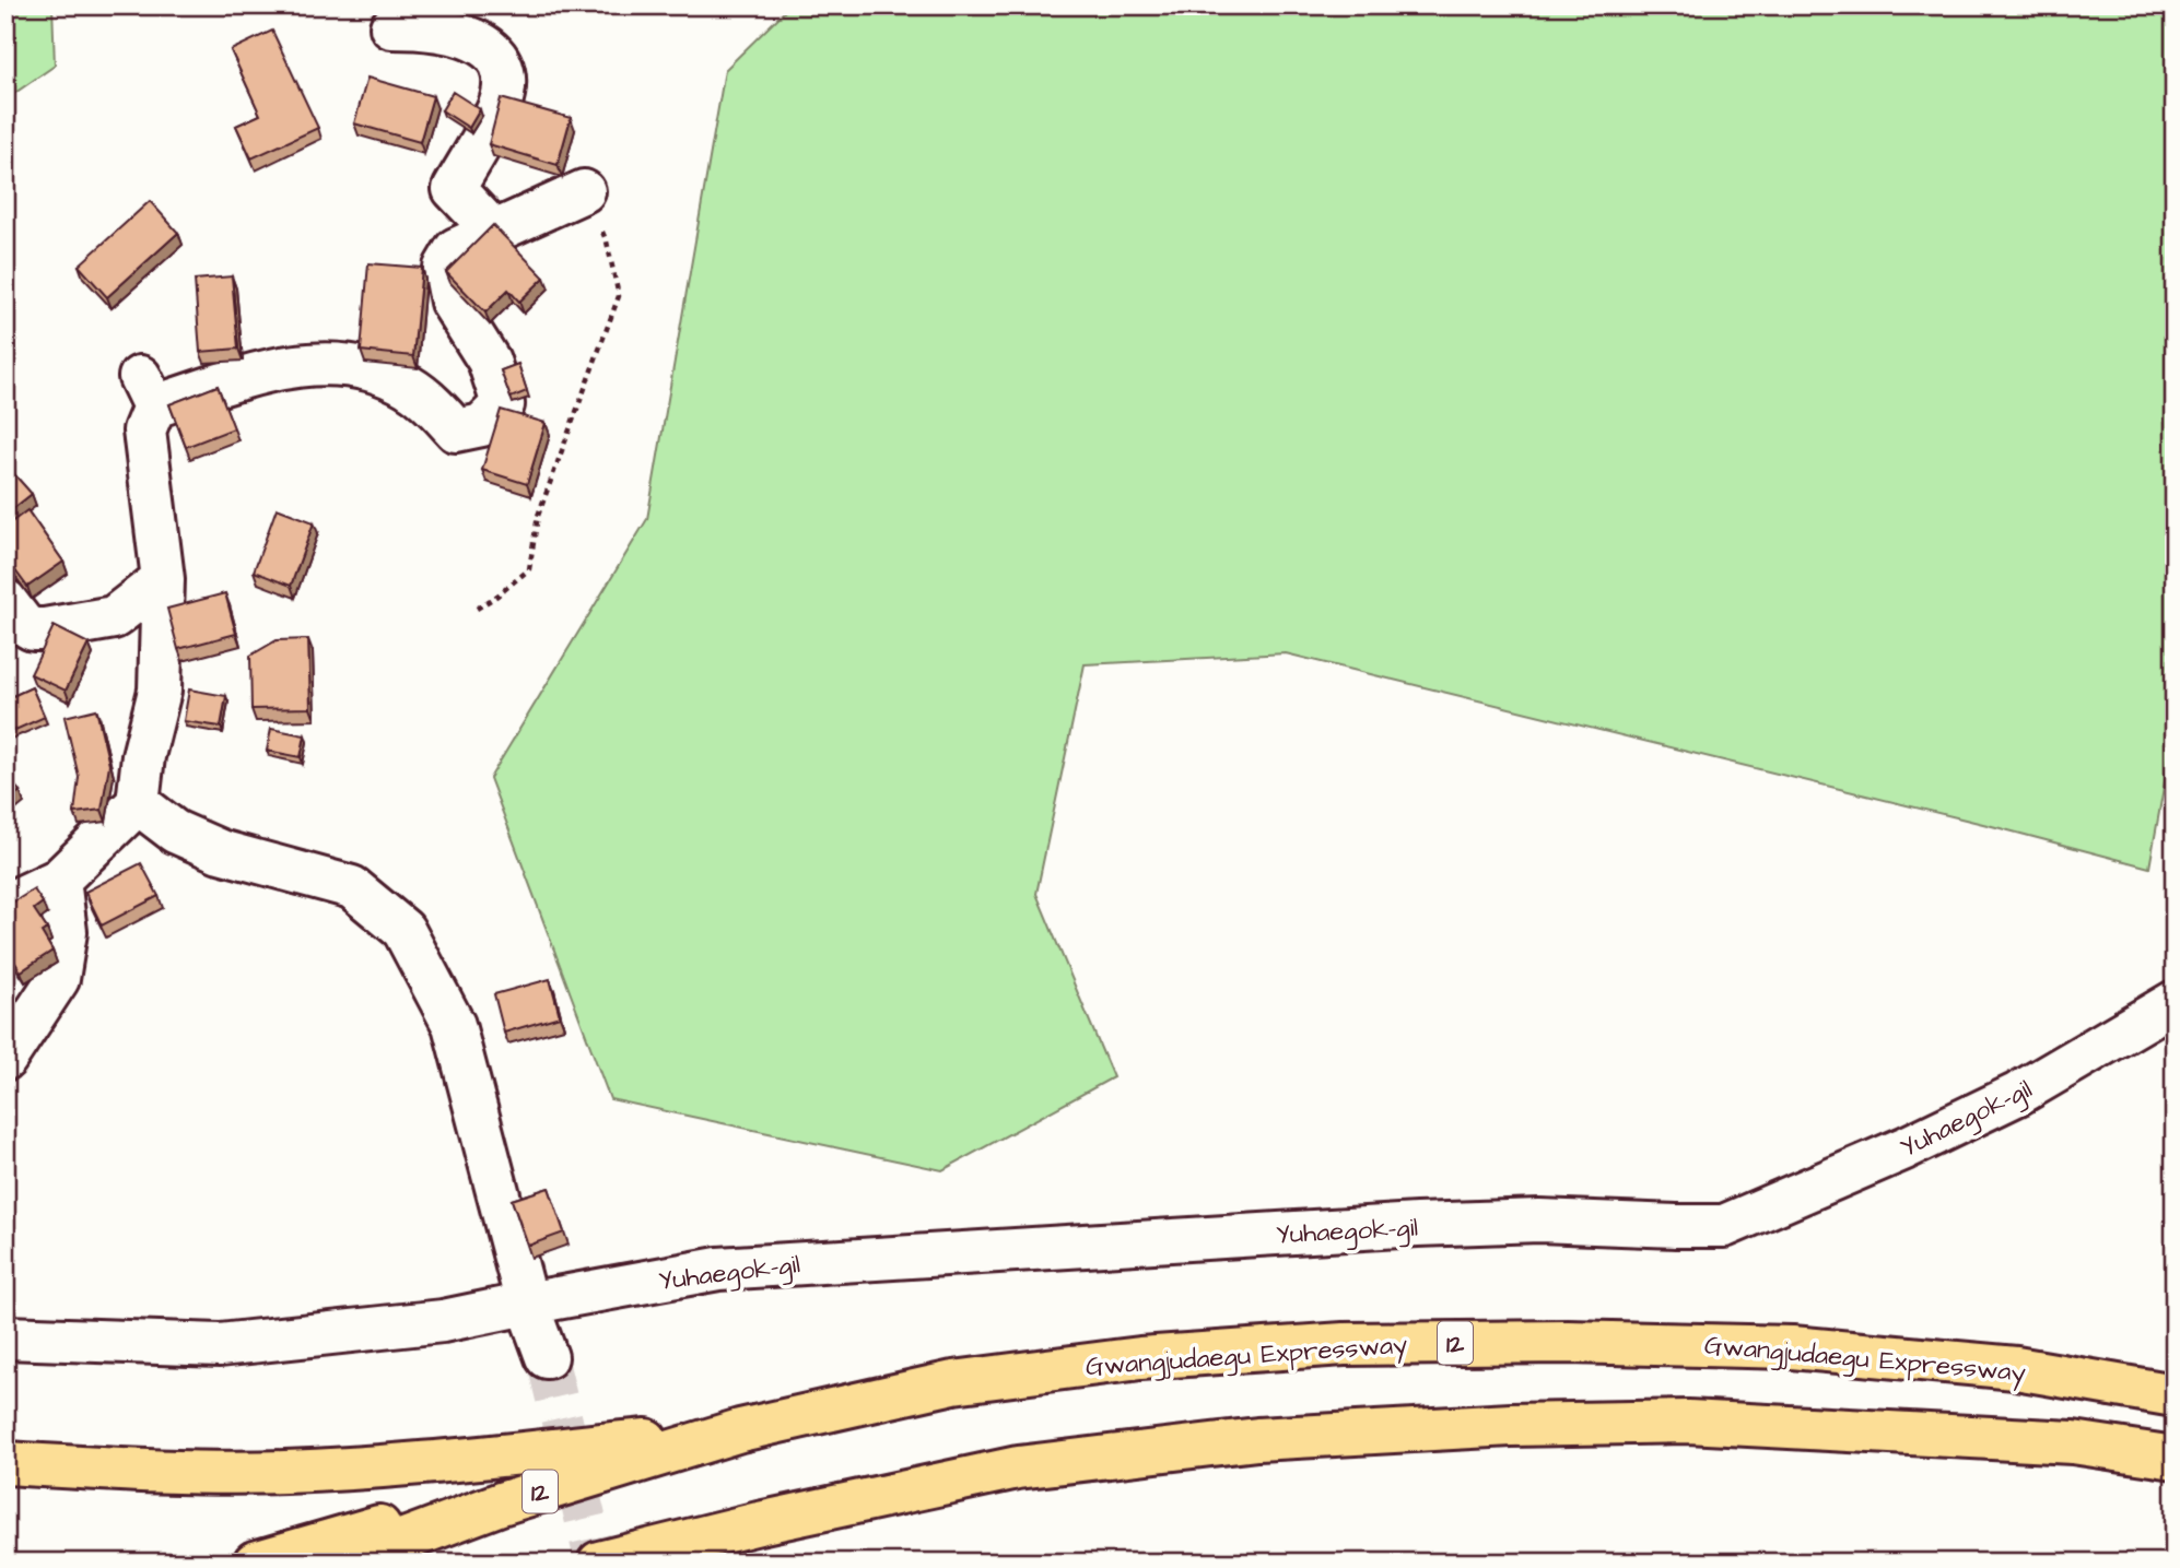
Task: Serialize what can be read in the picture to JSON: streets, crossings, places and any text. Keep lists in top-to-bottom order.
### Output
{
  "streets": {
    "highway": ["12", "Gwangjudaegu Expressway"],
    "street": ["Yuhaegok-gil"]
  }
}
